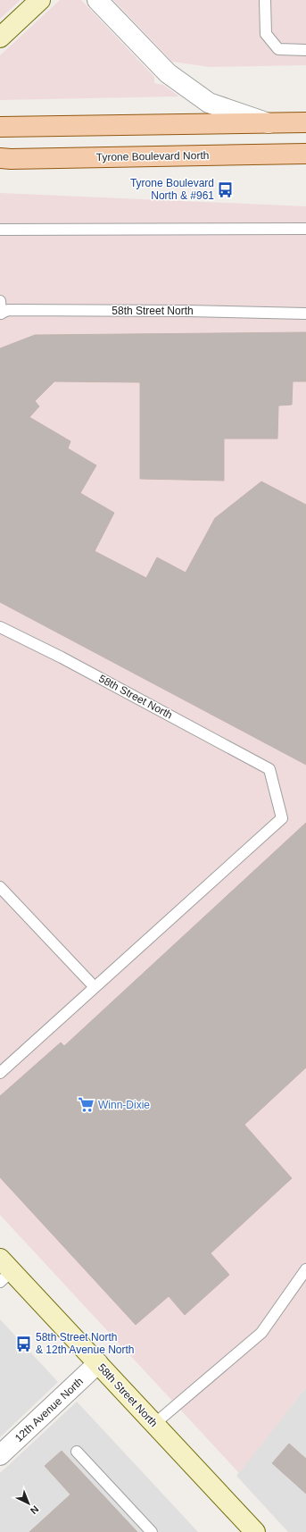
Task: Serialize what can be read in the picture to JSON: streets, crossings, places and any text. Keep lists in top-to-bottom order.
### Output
{
  "streets": {
    "main road": ["Tyrone Boulevard North"],
    "street": ["58th Street North", "12th Avenue North"]
  },
  "crossings": [
    ["58th Street North", "12th Avenue North"]
  ],
  "places": {
    "bus stop": ["Tyrone Boulevard North & #961", "58th Street North & 12th Avenue North"],
    "supermarket": ["Winn-Dixie"]
  },
  "north": "bottom right"
}
